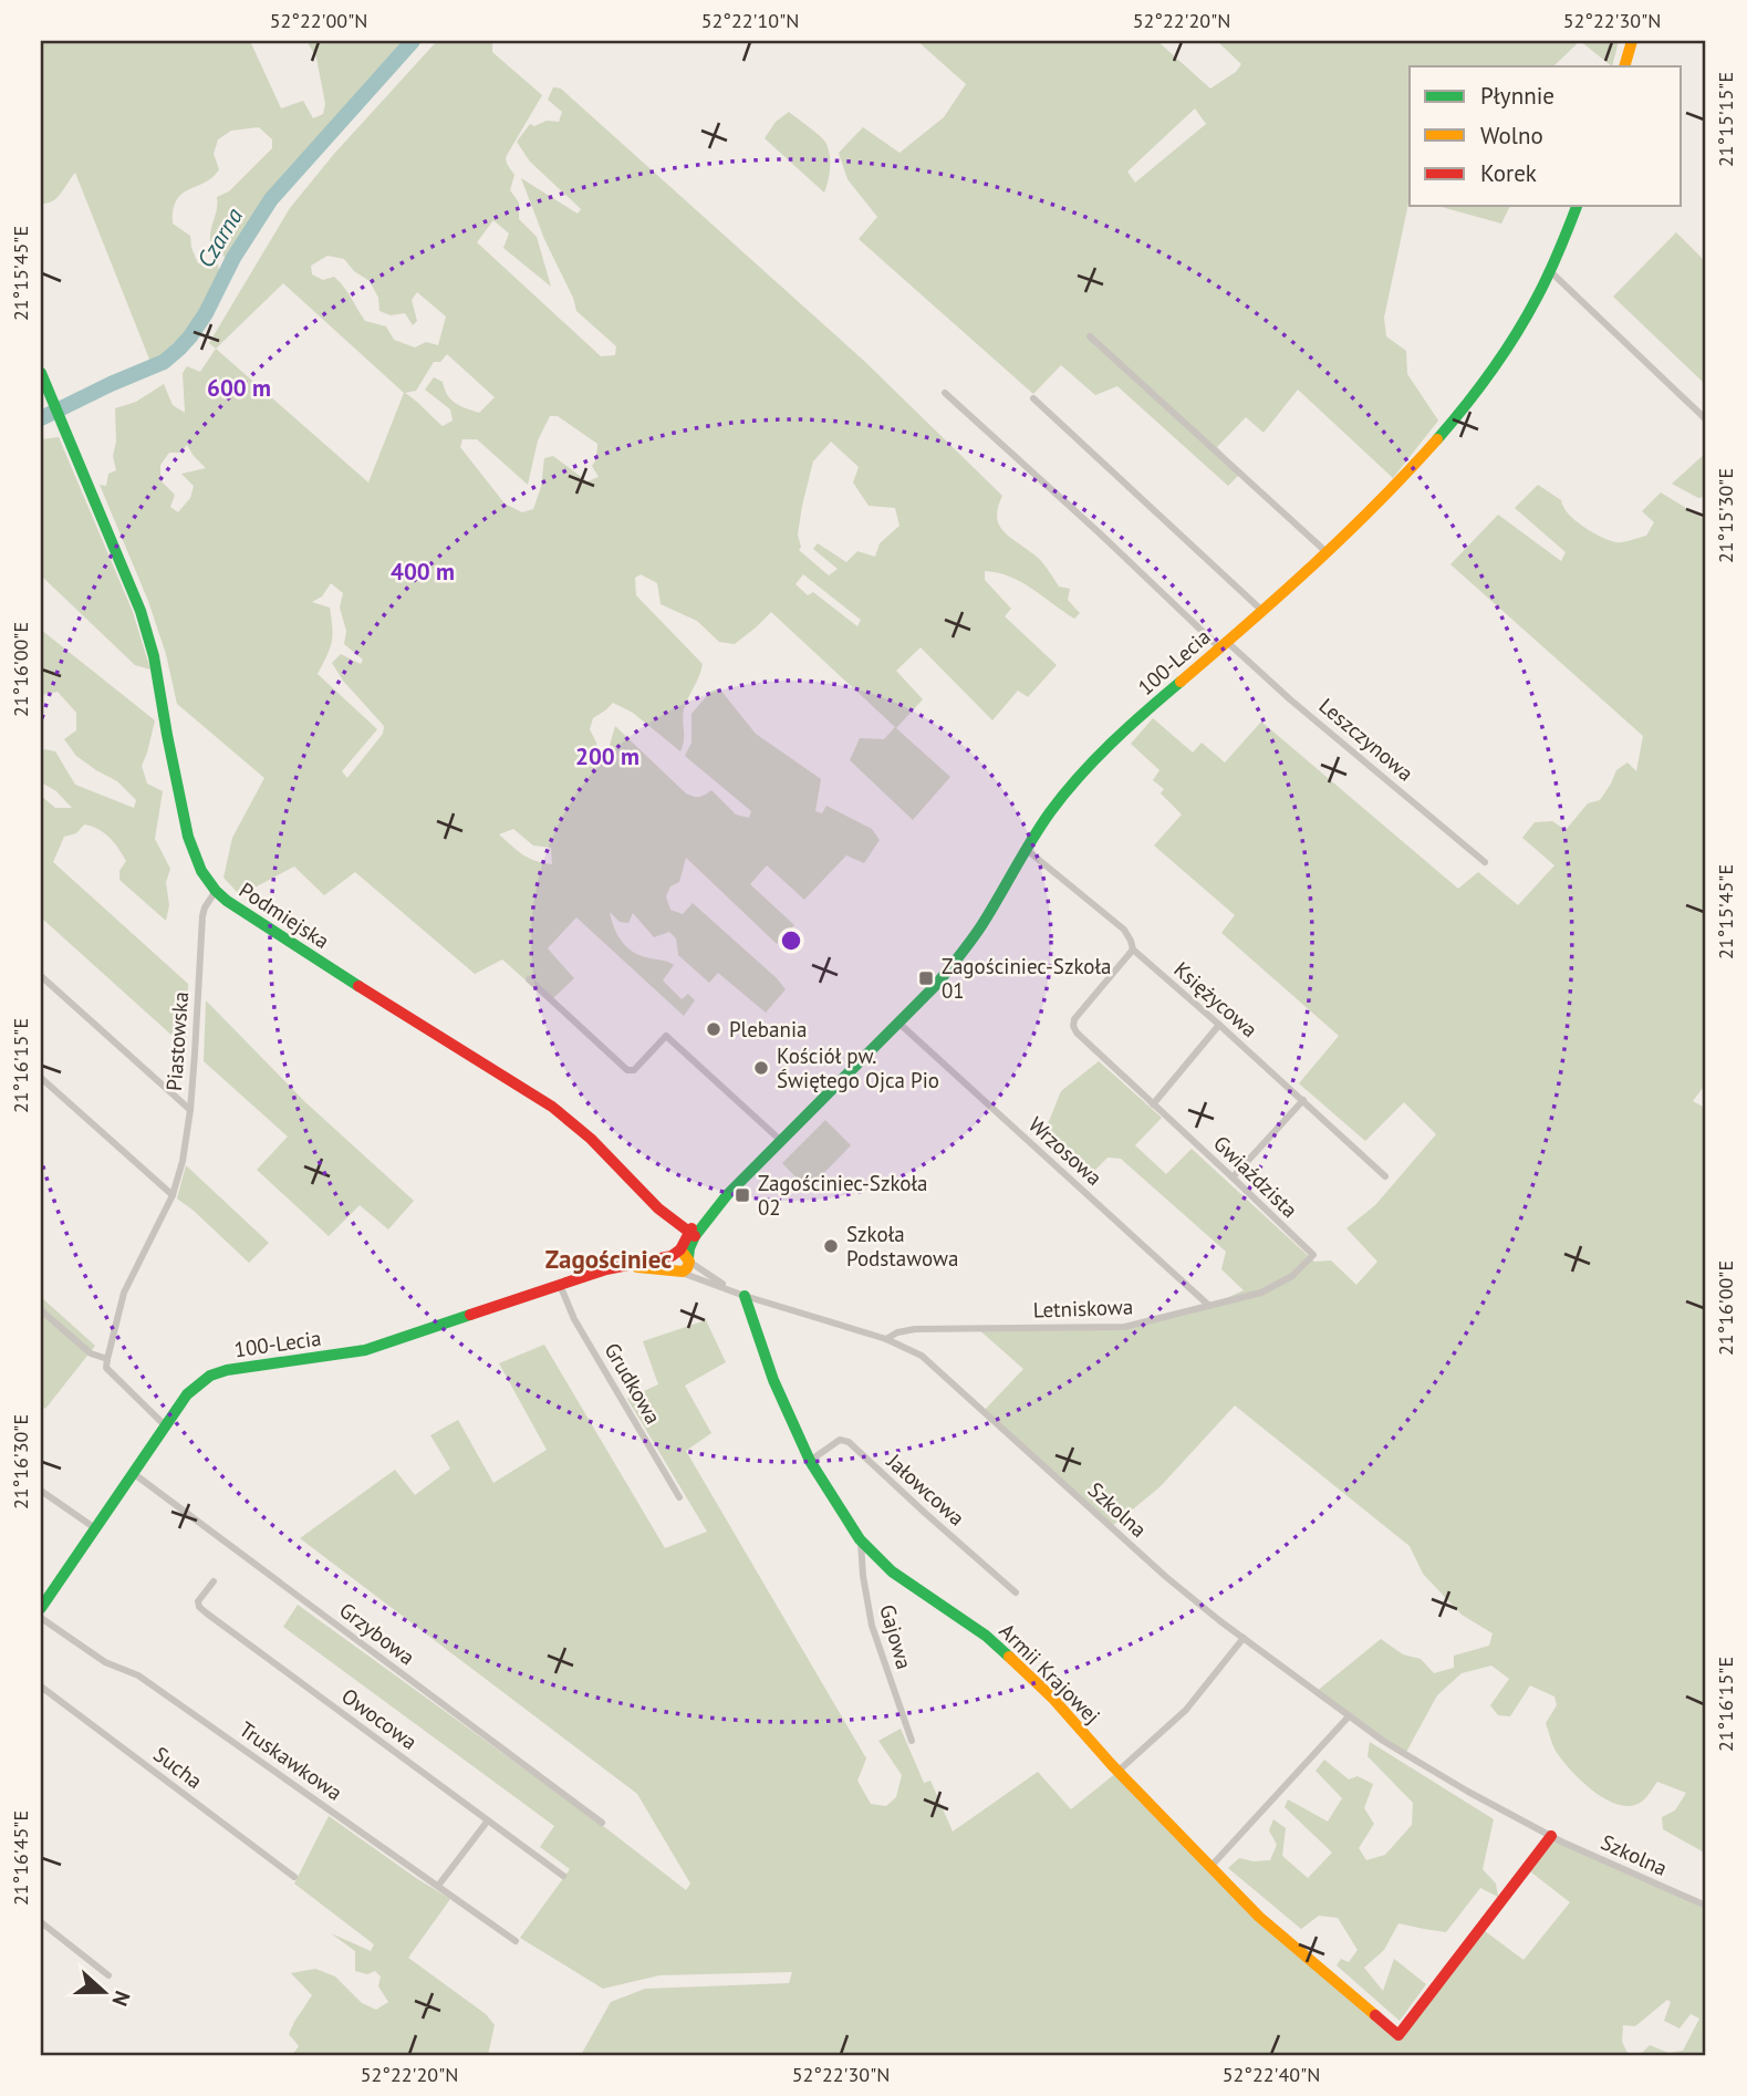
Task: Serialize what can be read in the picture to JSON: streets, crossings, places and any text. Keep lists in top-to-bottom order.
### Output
{
  "streets": {
    "street": [
      "100-Lecia",
      "Leszczynowa",
      "Podmiejska",
      "Księżycowa",
      "Piastowska",
      "Wrzosowa",
      "Gwiaździsta",
      "Letniskowa",
      "Grudkowa",
      "Jałowcowa",
      "Szkolna",
      "Grzybowa",
      "Gajowa",
      "Armii Krajowej",
      "Owocowa",
      "Truskawkowa",
      "Sucha"
    ]
  },
  "crossings": [
    ["100-Lecia", "Leszczynowa"],
    ["100-Lecia", "Podmiejska"],
    ["100-Lecia", "Księżycowa"],
    ["100-Lecia", "Wrzosowa"],
    ["100-Lecia", "Grudkowa"],
    ["100-Lecia", "Szkolna"],
    ["100-Lecia", "Grzybowa"],
    ["Podmiejska", "Piastowska"],
    ["Księżycowa", "Gwiaździsta"],
    ["Wrzosowa", "Letniskowa"],
    ["Gwiaździsta", "Letniskowa"],
    ["Letniskowa", "Szkolna"],
    ["Jałowcowa", "Armii Krajowej"],
    ["Szkolna", "Armii Krajowej"],
    ["Gajowa", "Armii Krajowej"]
  ],
  "districts": ["Zagościniec"],
  "water": ["Czarna"],
  "places": {
    "transit": ["Zagościniec-Szkoła 01", "Zagościniec-Szkoła 02"],
    "other": ["Plebania", "Kościół pw. Świętego Ojca Pio", "Szkoła Podstawowa"]
  },
  "legend": ["Płynnie", "Wolno", "Korek"],
  "north": "right",
  "coordinates": [
    "52°22'00\"N",
    "52°22'10\"N",
    "52°22'20\"N",
    "52°22'30\"N",
    "21°15'15\"E",
    "21°15'45\"E",
    "21°15'30\"E",
    "21°16'00\"E",
    "21°16'15\"E",
    "21°16'30\"E",
    "21°16'45\"E",
    "52°22'40\"N"
  ],
  "rings": ["600 m", "400 m", "200 m"]
}
